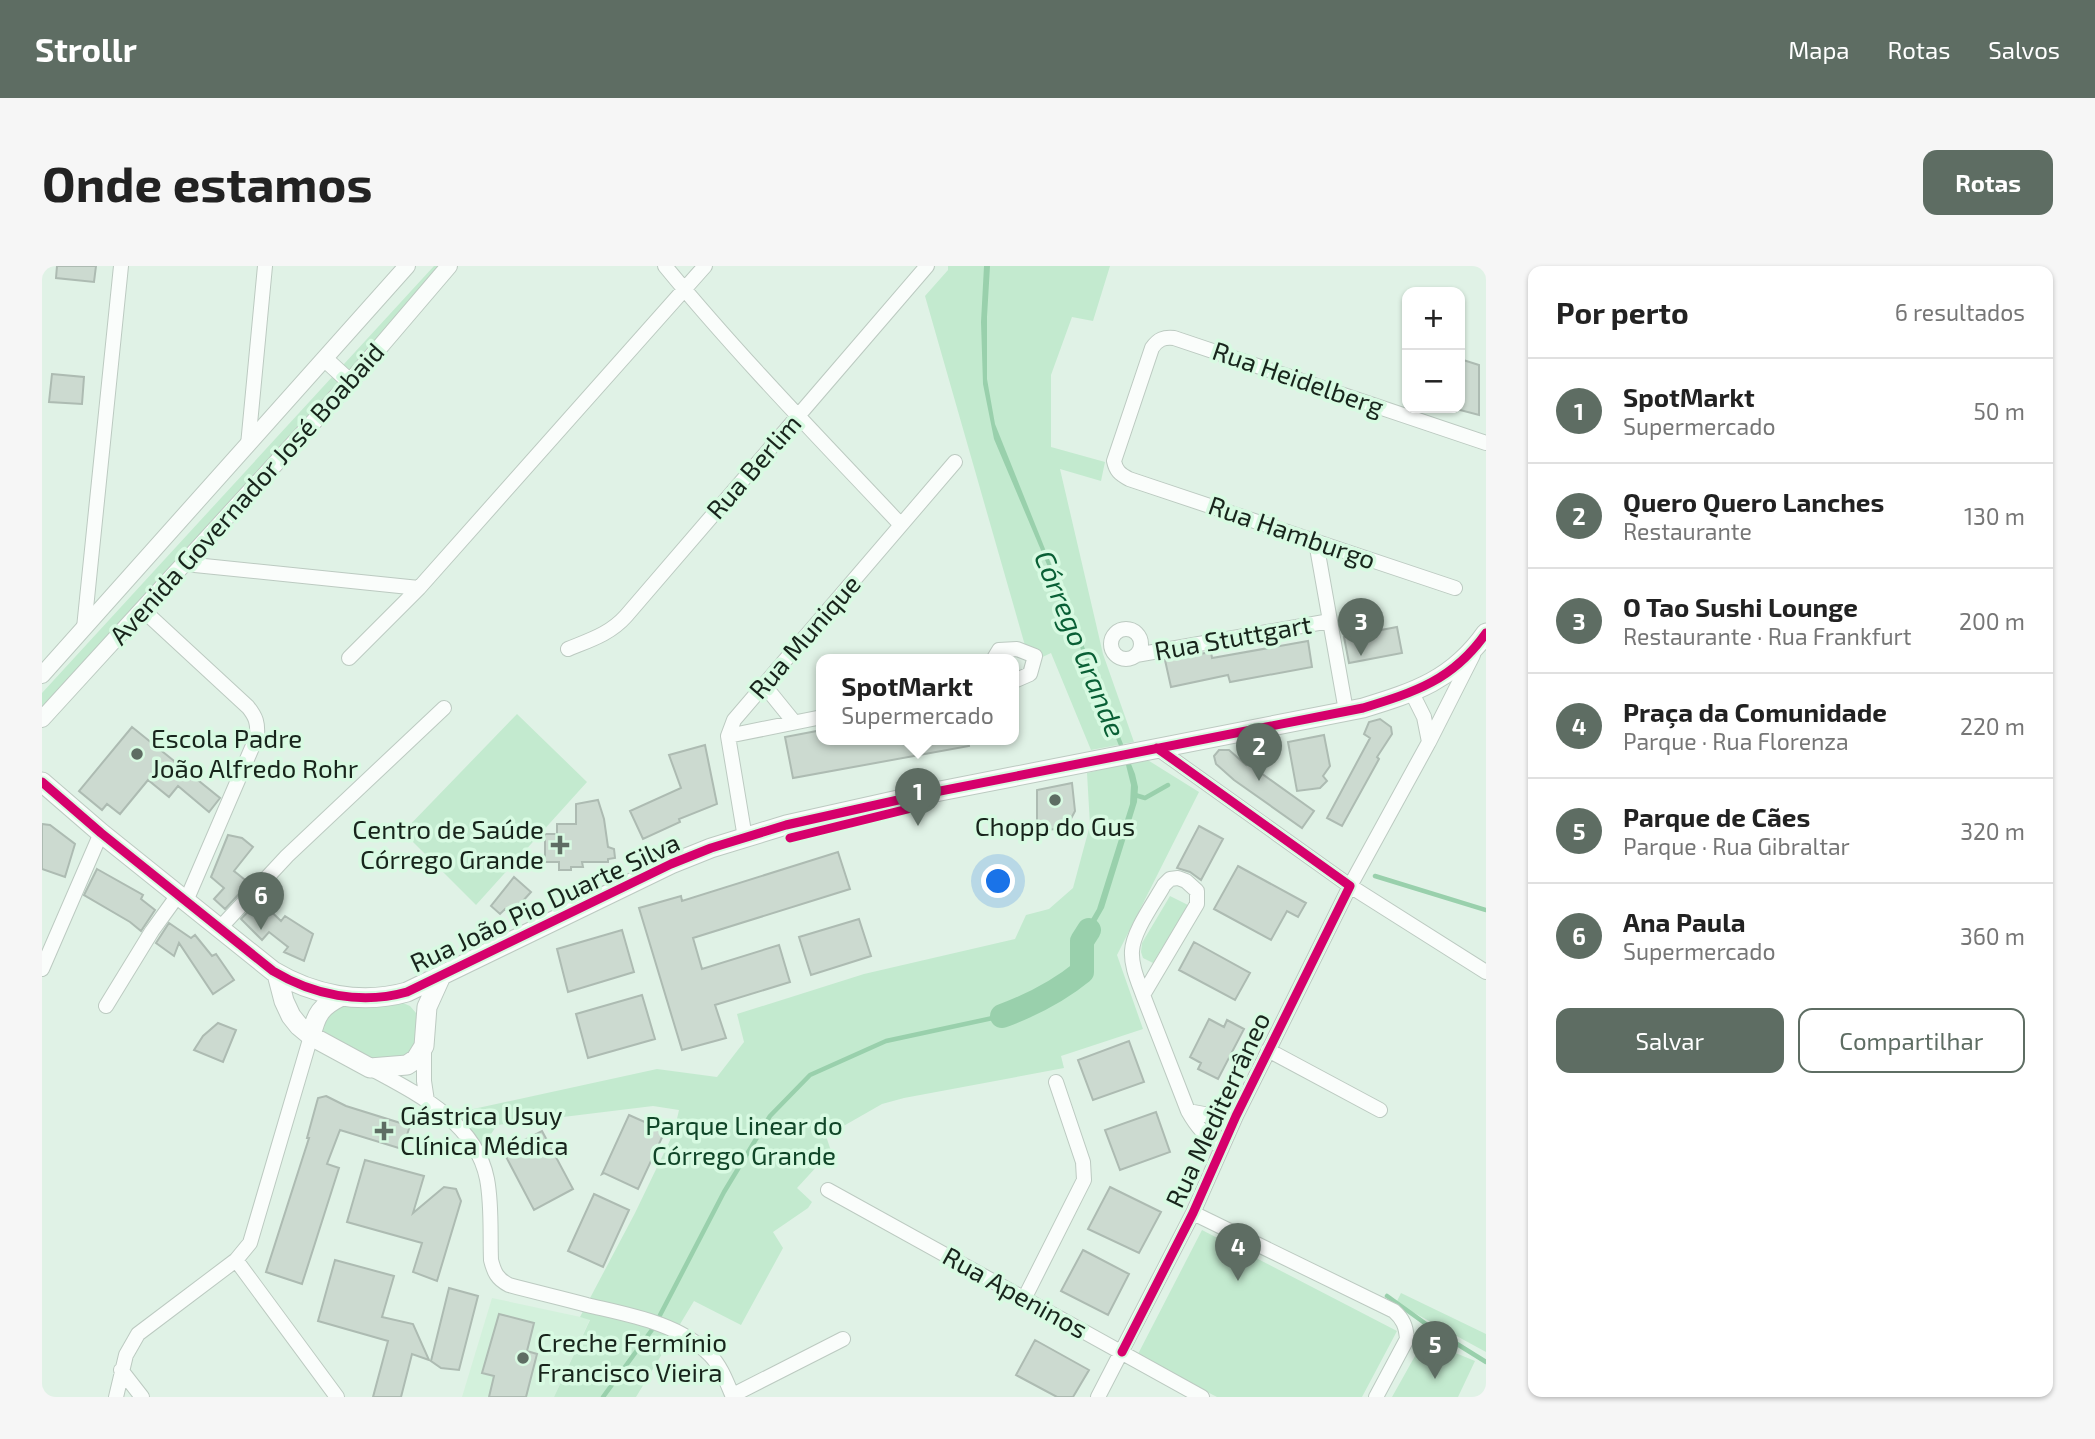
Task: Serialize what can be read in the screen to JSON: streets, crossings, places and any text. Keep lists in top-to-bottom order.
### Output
{
  "streets": {
    "main road": ["Rua João Pio Duarte Silva"],
    "street": [
      "Rua Heidelberg",
      "Rua Berlim",
      "Avenida Governador José Boabaid",
      "Rua Hamburgo",
      "Rua Munique",
      "Rua Stuttgart",
      "Rua Mediterrâneo",
      "Rua Apeninos"
    ]
  },
  "crossings": [
    ["Rua Heidelberg", "Rua Hamburgo"],
    ["Rua João Pio Duarte Silva", "Rua Mediterrâneo"],
    ["Rua Mediterrâneo", "Rua Apeninos"]
  ],
  "water": ["Córrego Grande"],
  "parks": ["Parque Linear do Córrego Grande"],
  "places": {
    "other": ["Escola Padre João Alfredo Rohr", "Chopp do Gus", "Creche Fermínio Francisco Vieira"],
    "health": ["Centro de Saúde Córrego Grande", "Gástrica Usuy Clínica Médica"]
  },
  "page": {
    "header": "Strollr",
    "nav": ["Mapa", "Rotas", "Salvos"],
    "buttons": [
      "Rotas",
      ["Salvar", "Compartilhar"]
    ],
    "title": "Onde estamos",
    "heading": ["Por perto", "6 resultados"],
    "map_buttons": ["+", "−"],
    "list": [
      {
        "mark": "1",
        "name": "SpotMarkt",
        "note": "Supermercado",
        "value": "50 m"
      },
      {
        "mark": "2",
        "name": "Quero Quero Lanches",
        "note": "Restaurante",
        "value": "130 m"
      },
      {
        "mark": "3",
        "name": "O Tao Sushi Lounge",
        "note": "Restaurante · Rua Frankfurt",
        "value": "200 m"
      },
      {
        "mark": "4",
        "name": "Praça da Comunidade",
        "note": "Parque · Rua Florenza",
        "value": "220 m"
      },
      {
        "mark": "5",
        "name": "Parque de Cães",
        "note": "Parque · Rua Gibraltar",
        "value": "320 m"
      },
      {
        "mark": "6",
        "name": "Ana Paula",
        "note": "Supermercado",
        "value": "360 m"
      }
    ],
    "pins": [
      "3",
      "2",
      "1",
      "6",
      "4",
      "5"
    ],
    "popup": ["SpotMarkt", "Supermercado"]
  }
}
